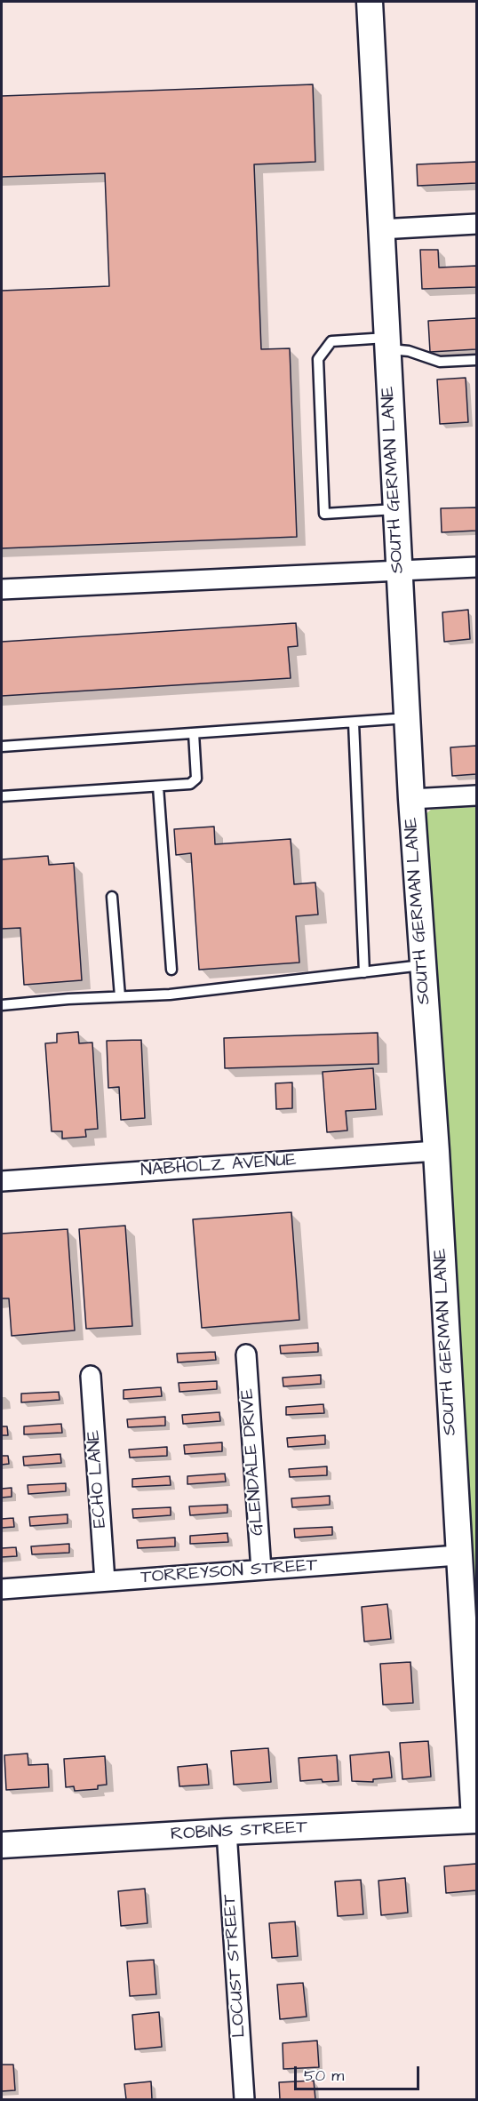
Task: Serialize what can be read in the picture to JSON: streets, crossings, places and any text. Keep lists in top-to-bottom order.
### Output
{
  "streets": {
    "street": [
      "SOUTH GERMAN LANE",
      "NABHOLZ AVENUE",
      "GLENDALE DRIVE",
      "ECHO LANE",
      "TORREYSON STREET",
      "ROBINS STREET",
      "LOCUST STREET"
    ]
  },
  "crossings": [
    ["SOUTH GERMAN LANE", "NABHOLZ AVENUE"],
    ["SOUTH GERMAN LANE", "TORREYSON STREET"],
    ["SOUTH GERMAN LANE", "ROBINS STREET"],
    ["GLENDALE DRIVE", "TORREYSON STREET"],
    ["ECHO LANE", "TORREYSON STREET"],
    ["ROBINS STREET", "LOCUST STREET"]
  ],
  "scale_bar": "50 m"
}
